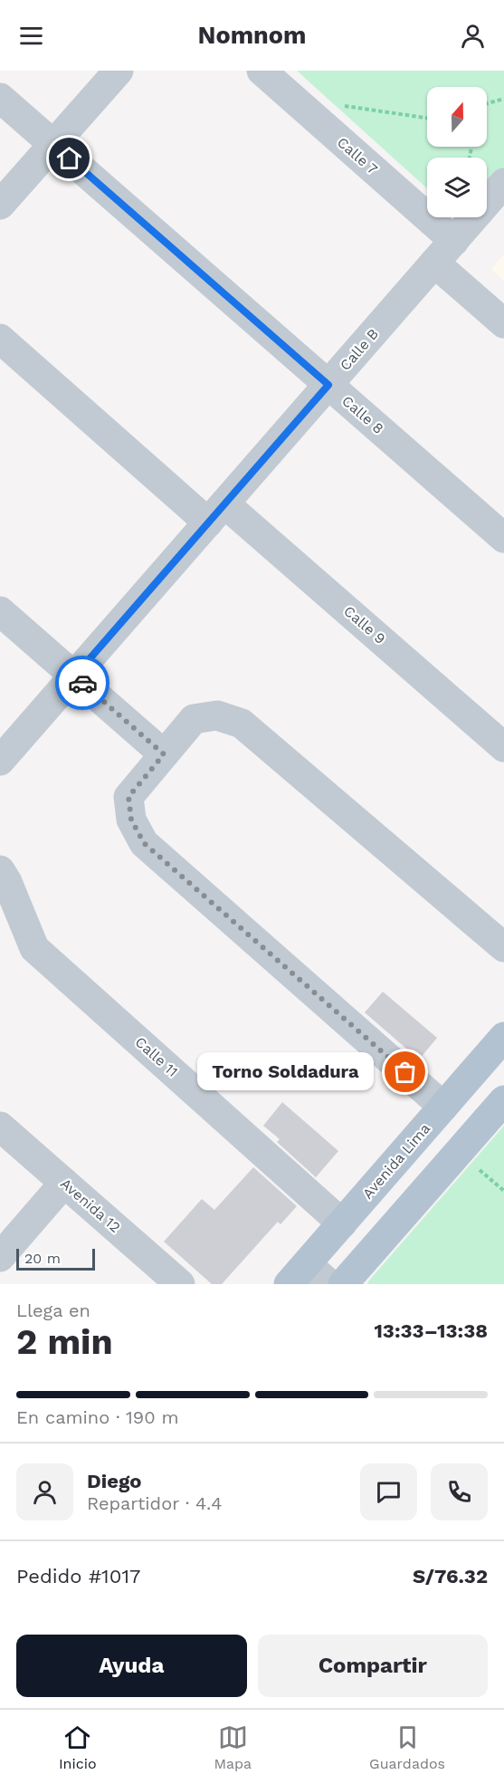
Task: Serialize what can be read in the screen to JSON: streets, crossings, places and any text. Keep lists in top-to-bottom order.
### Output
{
  "streets": {
    "main road": ["Avenida Lima"],
    "street": [
      "Calle 7",
      "Calle B",
      "Calle 8",
      "Calle 9",
      "Calle 11",
      "Avenida 12"
    ]
  },
  "crossings": [
    ["Calle 7", "Calle B"],
    ["Calle B", "Calle 8"],
    ["Calle B", "Calle 9"],
    ["Calle 11", "Avenida Lima"]
  ],
  "places": ["Torno Soldadura"],
  "scale_bar": "20 m",
  "north": "top",
  "page": {
    "header": "Nomnom",
    "bubble": "Torno Soldadura",
    "scale": "20 m",
    "heading": ["2 min", "Llega en", "13:33–13:38"],
    "panel": [
      "Diego",
      "Repartidor · 4.4",
      "Pedido #1017",
      "S/76.32"
    ],
    "bar": "En camino · 190 m",
    "buttons": ["Ayuda", "Compartir"],
    "tabs": ["Inicio", "Mapa", "Guardados"]
  }
}
